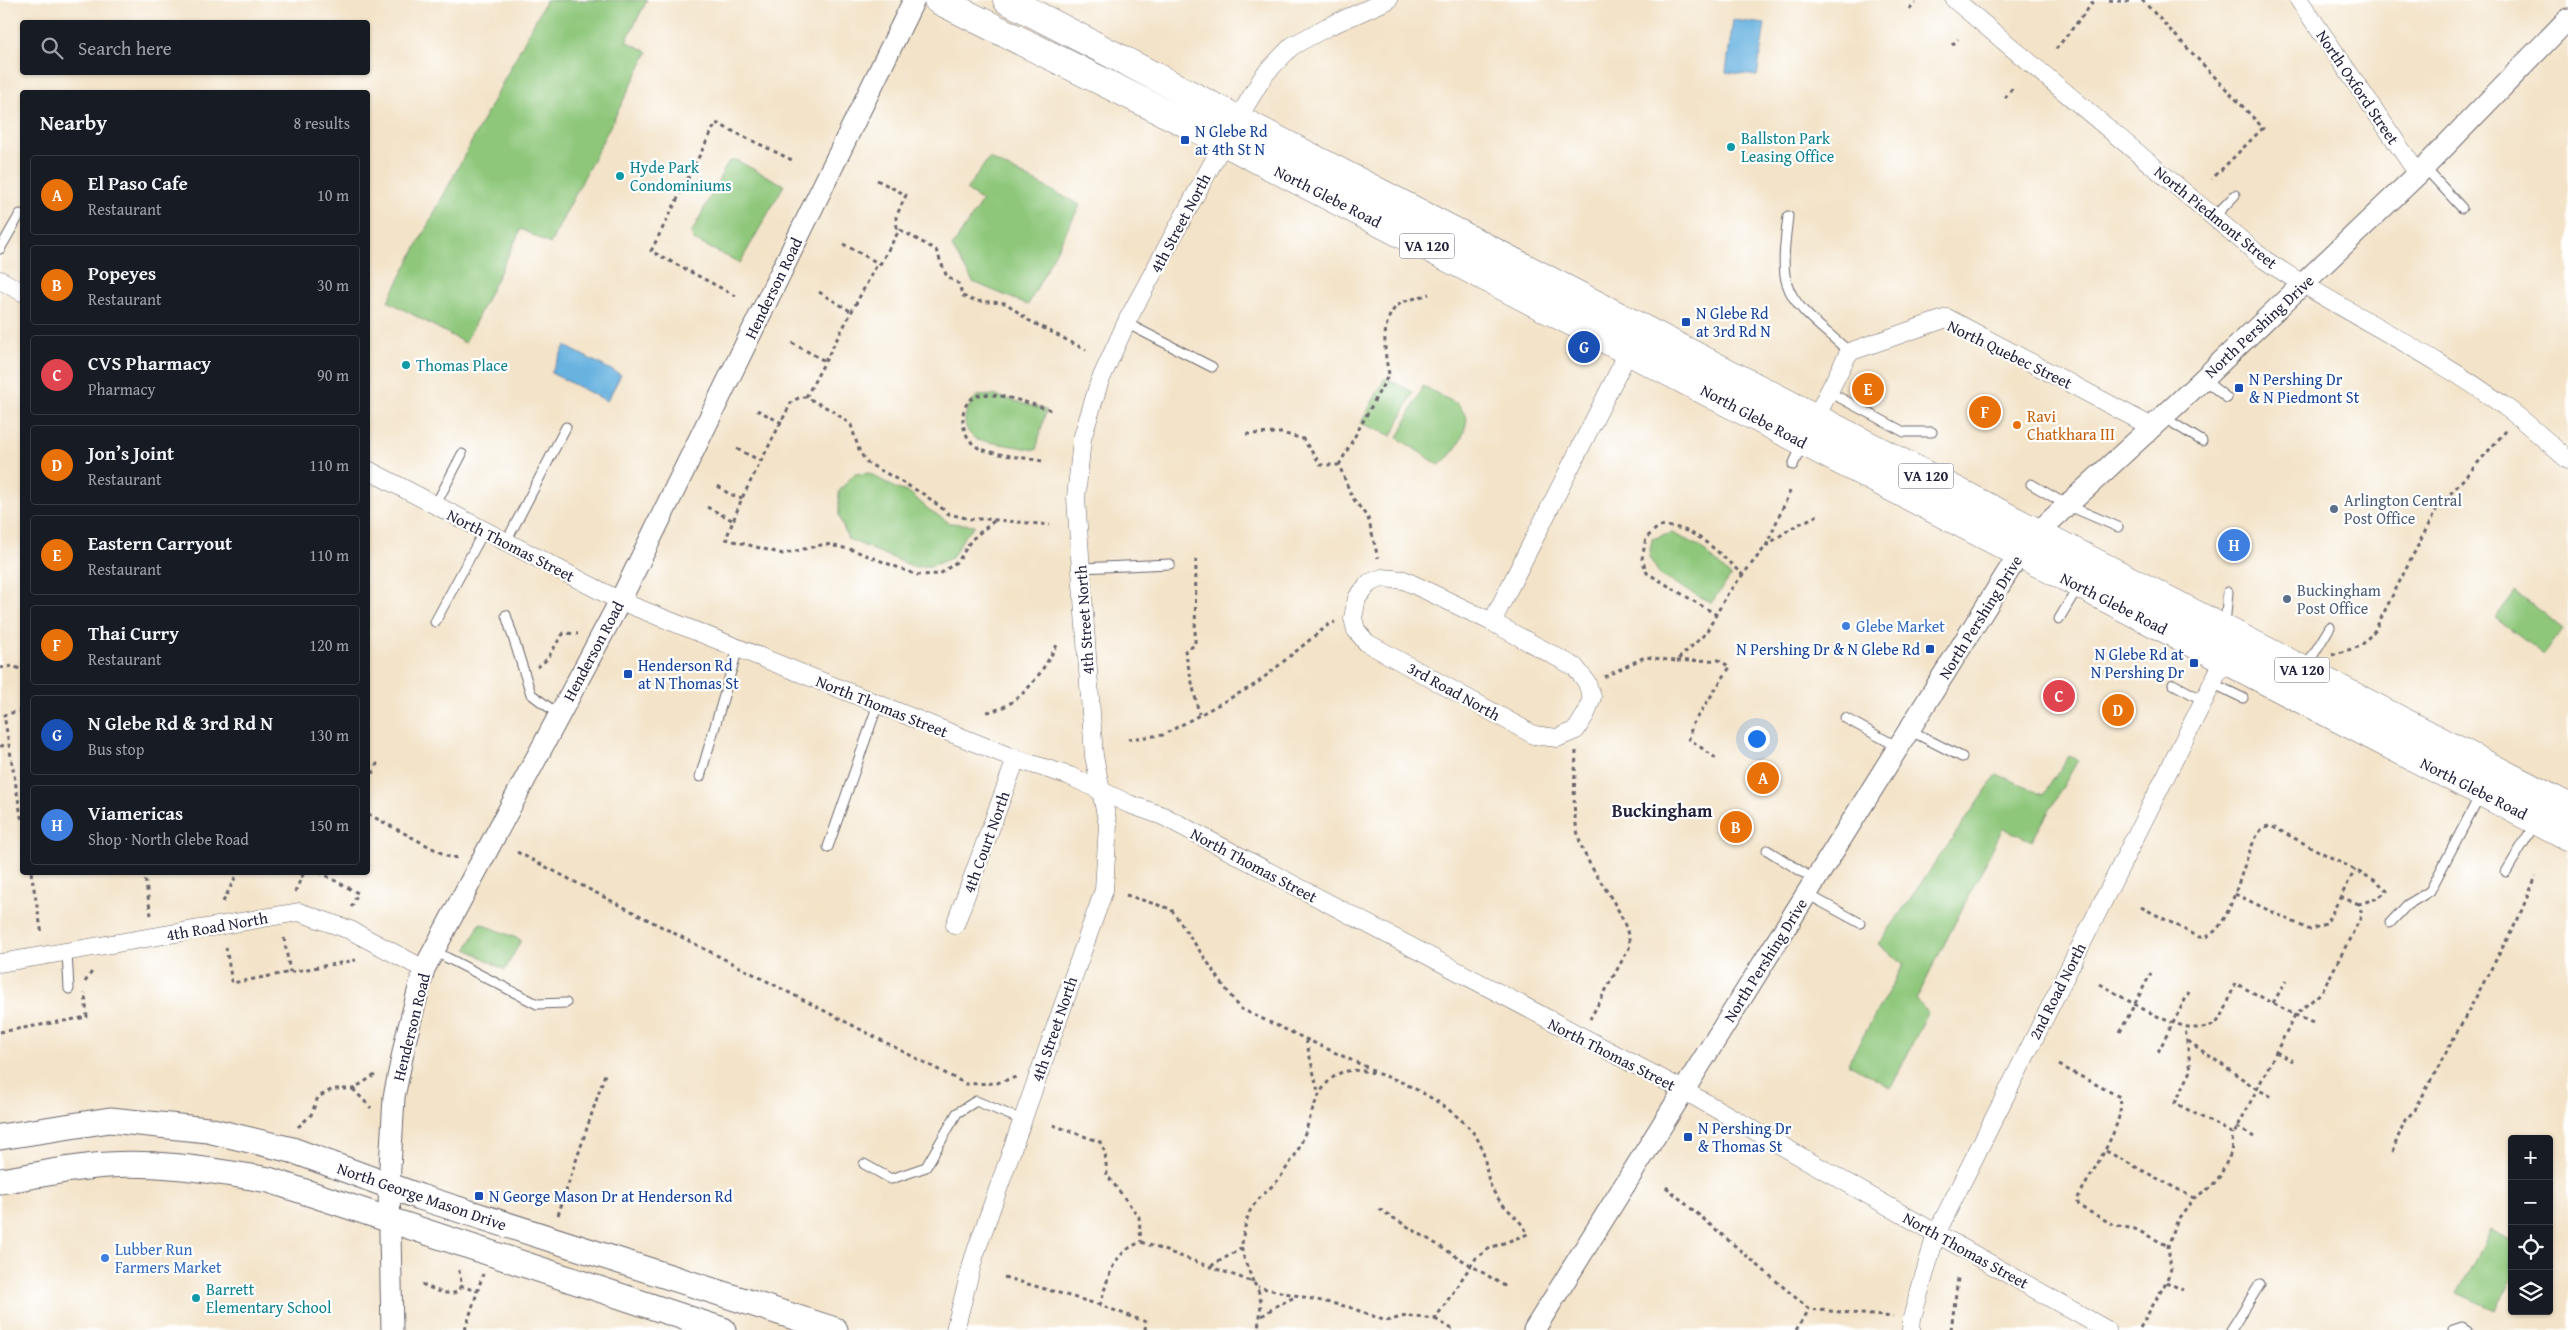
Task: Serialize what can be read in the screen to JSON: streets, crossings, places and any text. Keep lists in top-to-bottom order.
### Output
{
  "streets": {
    "main road": ["North Glebe Road", "VA 120", "North George Mason Drive"],
    "street": [
      "North Oxford Street",
      "North Piedmont Street",
      "4th Street North",
      "Henderson Road",
      "North Pershing Drive",
      "North Quebec Street",
      "North Thomas Street",
      "3rd Road North",
      "4th Court North",
      "4th Road North",
      "2nd Road North"
    ]
  },
  "crossings": [
    ["North Oxford Street", "North Pershing Drive"],
    ["North Glebe Road", "4th Street North"],
    ["North Glebe Road", "North Pershing Drive"],
    ["North Glebe Road", "2nd Road North"],
    ["North Piedmont Street", "North Pershing Drive"],
    ["4th Street North", "North Thomas Street"],
    ["Henderson Road", "North Thomas Street"],
    ["Henderson Road", "4th Road North"],
    ["Henderson Road", "North George Mason Drive"],
    ["North Pershing Drive", "North Quebec Street"],
    ["North Pershing Drive", "North Thomas Street"],
    ["North Thomas Street", "4th Court North"],
    ["North Thomas Street", "2nd Road North"]
  ],
  "districts": ["Buckingham"],
  "places": {
    "transit": [
      "N Glebe Rd at 4th St N",
      "N Glebe Rd at 3rd Rd N",
      "N Pershing Dr & N Piedmont St",
      "N Pershing Dr & N Glebe Rd",
      "N Glebe Rd at N Pershing Dr",
      "Henderson Rd at N Thomas St",
      "N Pershing Dr & Thomas St",
      "N George Mason Dr at Henderson Rd"
    ],
    "other": [
      "Ballston Park Leasing Office",
      "Hyde Park Condominiums",
      "Thomas Place",
      "Ravi Chatkhara III",
      "Arlington Central Post Office",
      "Buckingham Post Office",
      "Glebe Market",
      "Lubber Run Farmers Market",
      "Barrett Elementary School"
    ]
  },
  "page": {
    "search": "Search here",
    "heading": ["Nearby", "8 results"],
    "list": [
      {
        "mark": "A",
        "name": "El Paso Cafe",
        "note": "Restaurant",
        "value": "10 m"
      },
      {
        "mark": "B",
        "name": "Popeyes",
        "note": "Restaurant",
        "value": "30 m"
      },
      {
        "mark": "C",
        "name": "CVS Pharmacy",
        "note": "Pharmacy",
        "value": "90 m"
      },
      {
        "mark": "D",
        "name": "Jon’s Joint",
        "note": "Restaurant",
        "value": "110 m"
      },
      {
        "mark": "E",
        "name": "Eastern Carryout",
        "note": "Restaurant",
        "value": "110 m"
      },
      {
        "mark": "F",
        "name": "Thai Curry",
        "note": "Restaurant",
        "value": "120 m"
      },
      {
        "mark": "G",
        "name": "N Glebe Rd & 3rd Rd N",
        "note": "Bus stop",
        "value": "130 m"
      },
      {
        "mark": "H",
        "name": "Viamericas",
        "note": "Shop · North Glebe Road",
        "value": "150 m"
      }
    ],
    "pins": [
      "G",
      "E",
      "F",
      "H",
      "C",
      "D",
      "A",
      "B"
    ],
    "map_buttons": ["+", "−"]
  }
}
